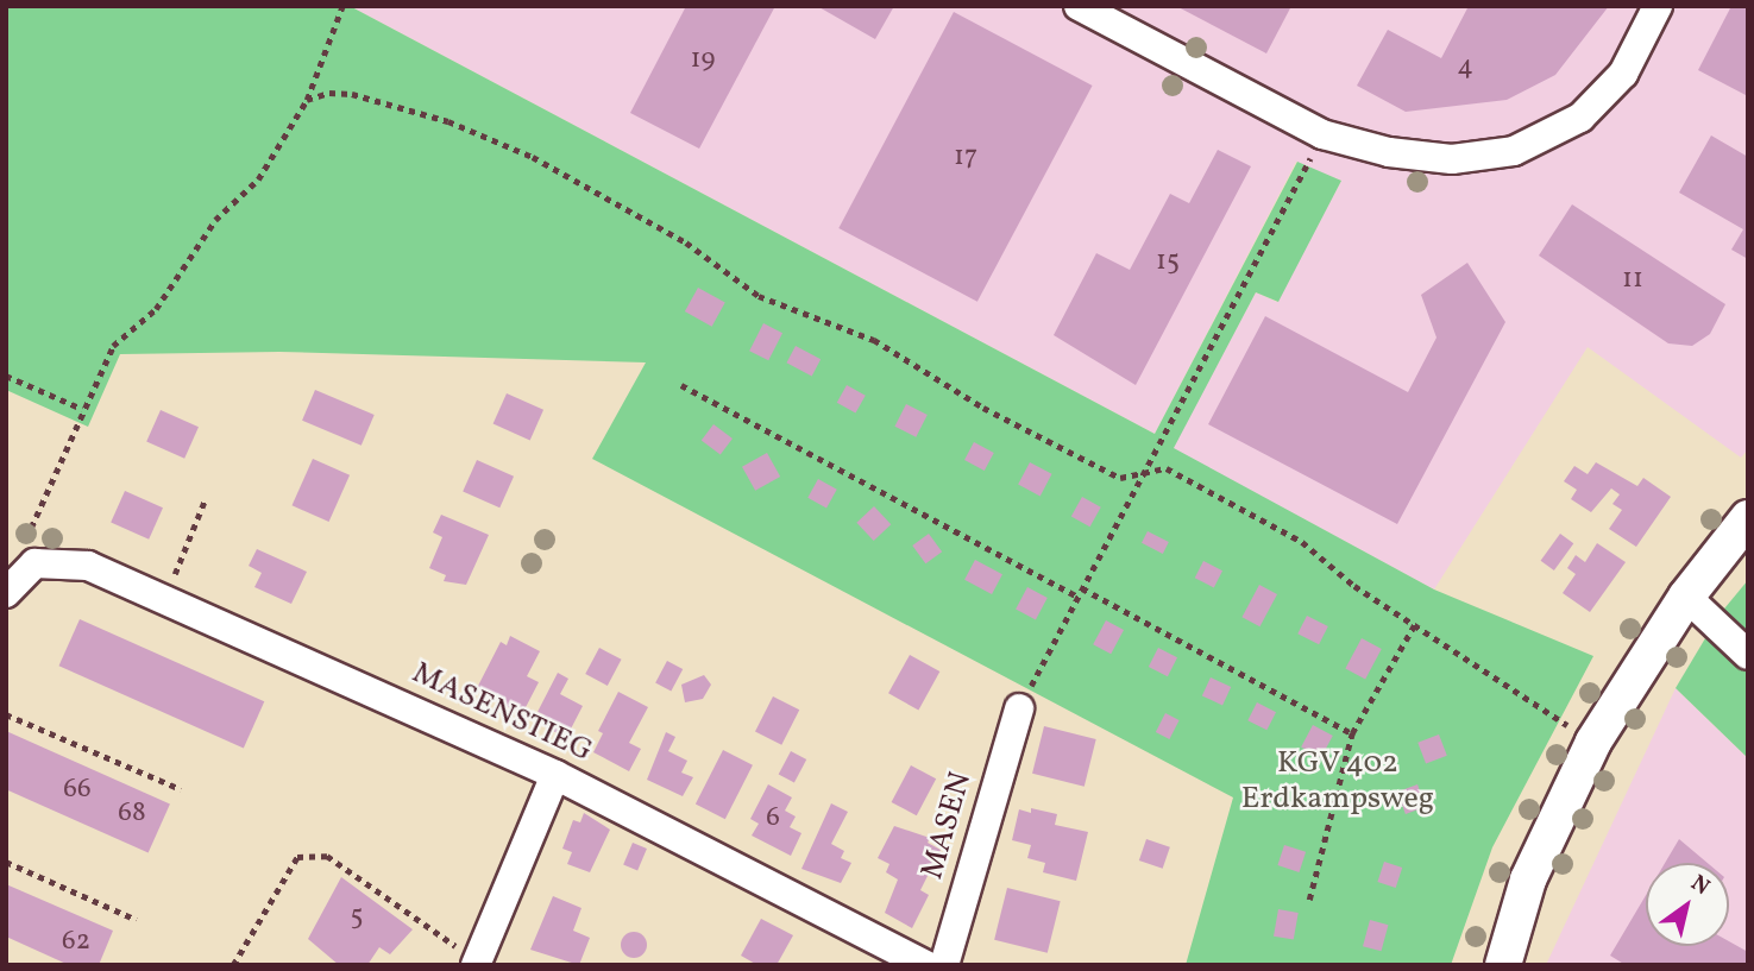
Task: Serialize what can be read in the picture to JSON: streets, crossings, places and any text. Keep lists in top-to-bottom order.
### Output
{
  "streets": {
    "street": ["MASENSTIEG", "MASEN"]
  },
  "parks": ["KGV 402 Erdkampsweg"],
  "house_numbers": [
    "19",
    "4",
    "17",
    "15",
    "11",
    "66",
    "68",
    "6",
    "5",
    "62"
  ],
  "north": "top right"
}
